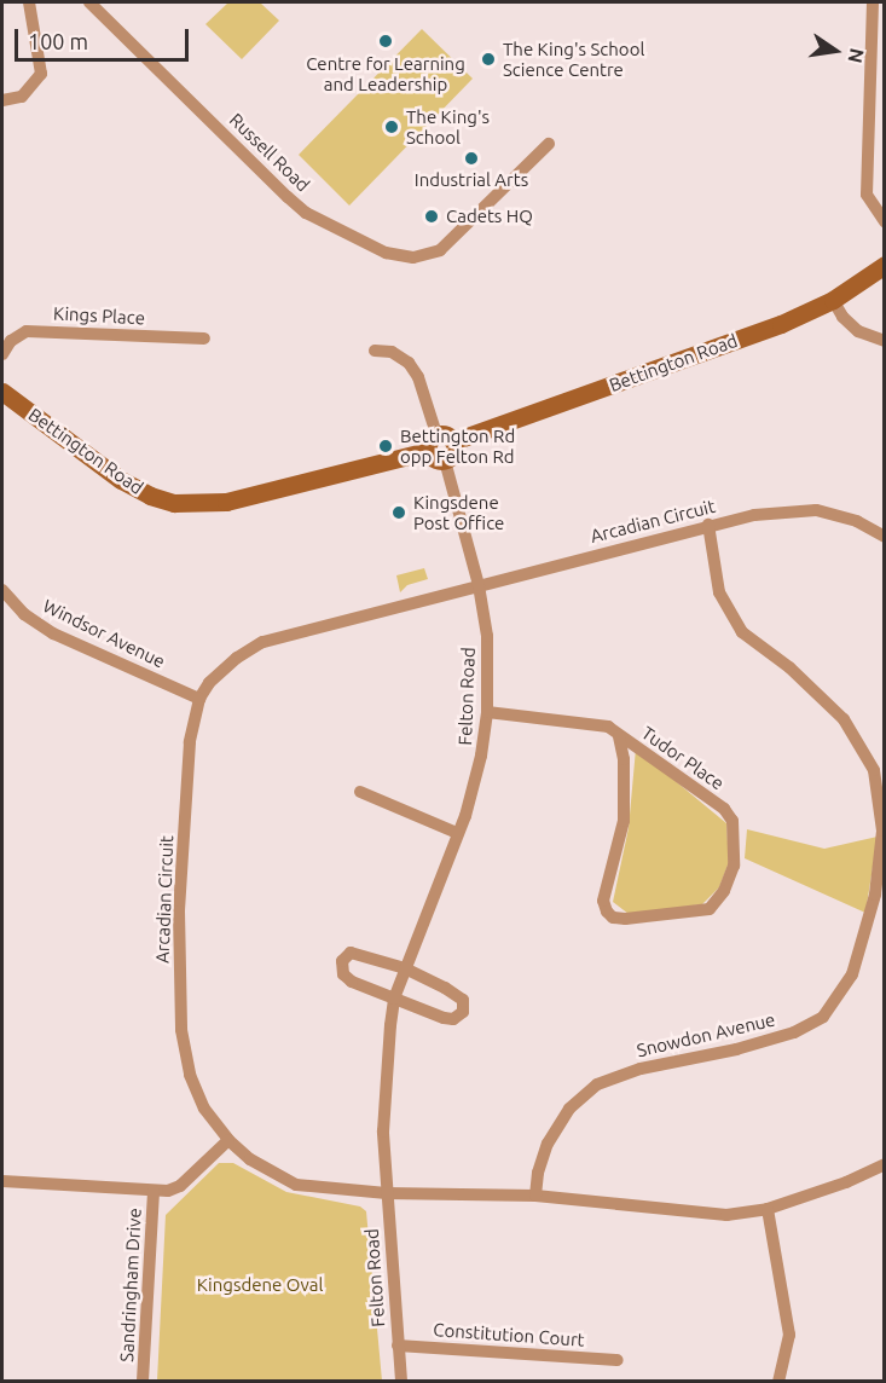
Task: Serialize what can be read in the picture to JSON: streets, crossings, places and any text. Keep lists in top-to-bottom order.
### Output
{
  "streets": {
    "main road": ["Bettington Road"],
    "street": [
      "Russell Road",
      "Kings Place",
      "Arcadian Circuit",
      "Windsor Avenue",
      "Felton Road",
      "Tudor Place",
      "Snowdon Avenue",
      "Sandringham Drive",
      "Constitution Court"
    ]
  },
  "crossings": [
    ["Bettington Road", "Felton Road"],
    ["Arcadian Circuit", "Windsor Avenue"],
    ["Arcadian Circuit", "Felton Road"],
    ["Arcadian Circuit", "Snowdon Avenue"],
    ["Felton Road", "Tudor Place"],
    ["Felton Road", "Constitution Court"]
  ],
  "parks": ["Kingsdene Oval"],
  "places": [
    "Centre for Learning and Leadership",
    "The King's School Science Centre",
    "The King's School",
    "Industrial Arts",
    "Cadets HQ",
    "Bettington Rd opp Felton Rd",
    "Kingsdene Post Office"
  ],
  "scale_bar": "100 m",
  "north": "right"
}
